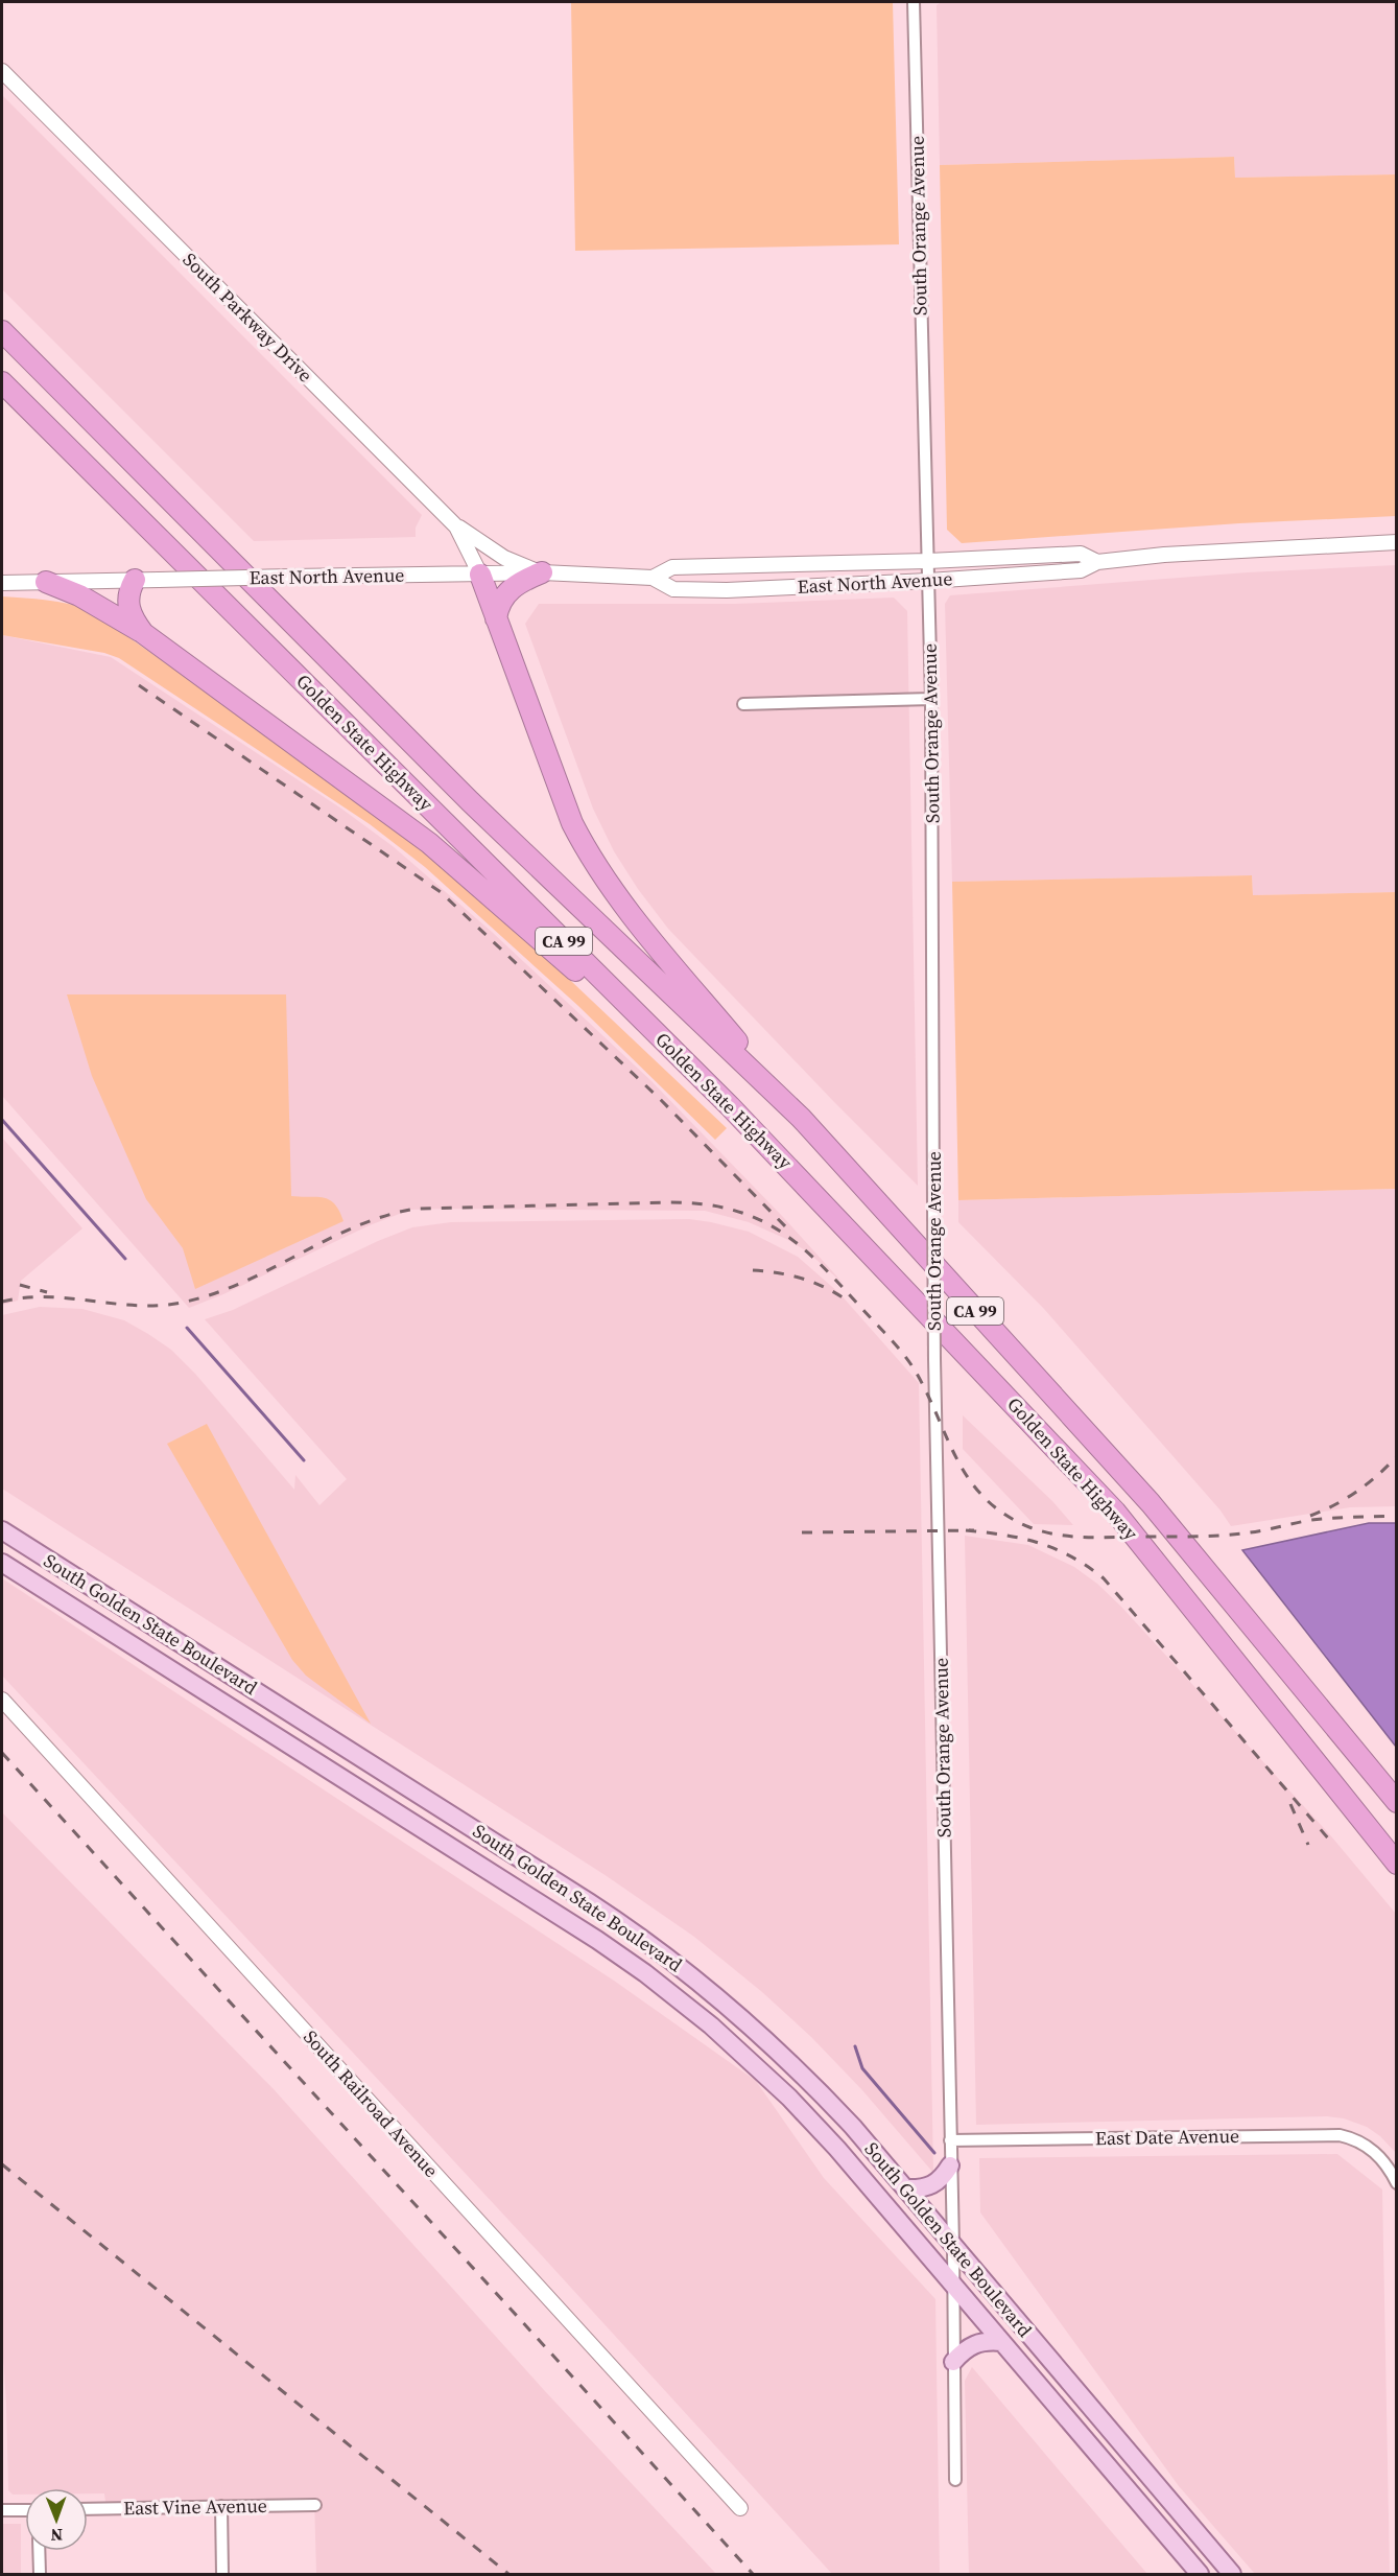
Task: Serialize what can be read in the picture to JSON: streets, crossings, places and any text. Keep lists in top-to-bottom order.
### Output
{
  "streets": {
    "highway": ["Golden State Highway", "CA 99"],
    "main road": ["South Golden State Boulevard"],
    "street": [
      "South Orange Avenue",
      "South Parkway Drive",
      "East North Avenue",
      "South Railroad Avenue",
      "East Date Avenue",
      "East Vine Avenue"
    ]
  },
  "crossings": [
    ["South Orange Avenue", "East North Avenue"],
    ["South Orange Avenue", "South Golden State Boulevard"],
    ["South Orange Avenue", "East Date Avenue"],
    ["South Parkway Drive", "East North Avenue"]
  ],
  "north": "bottom"
}
